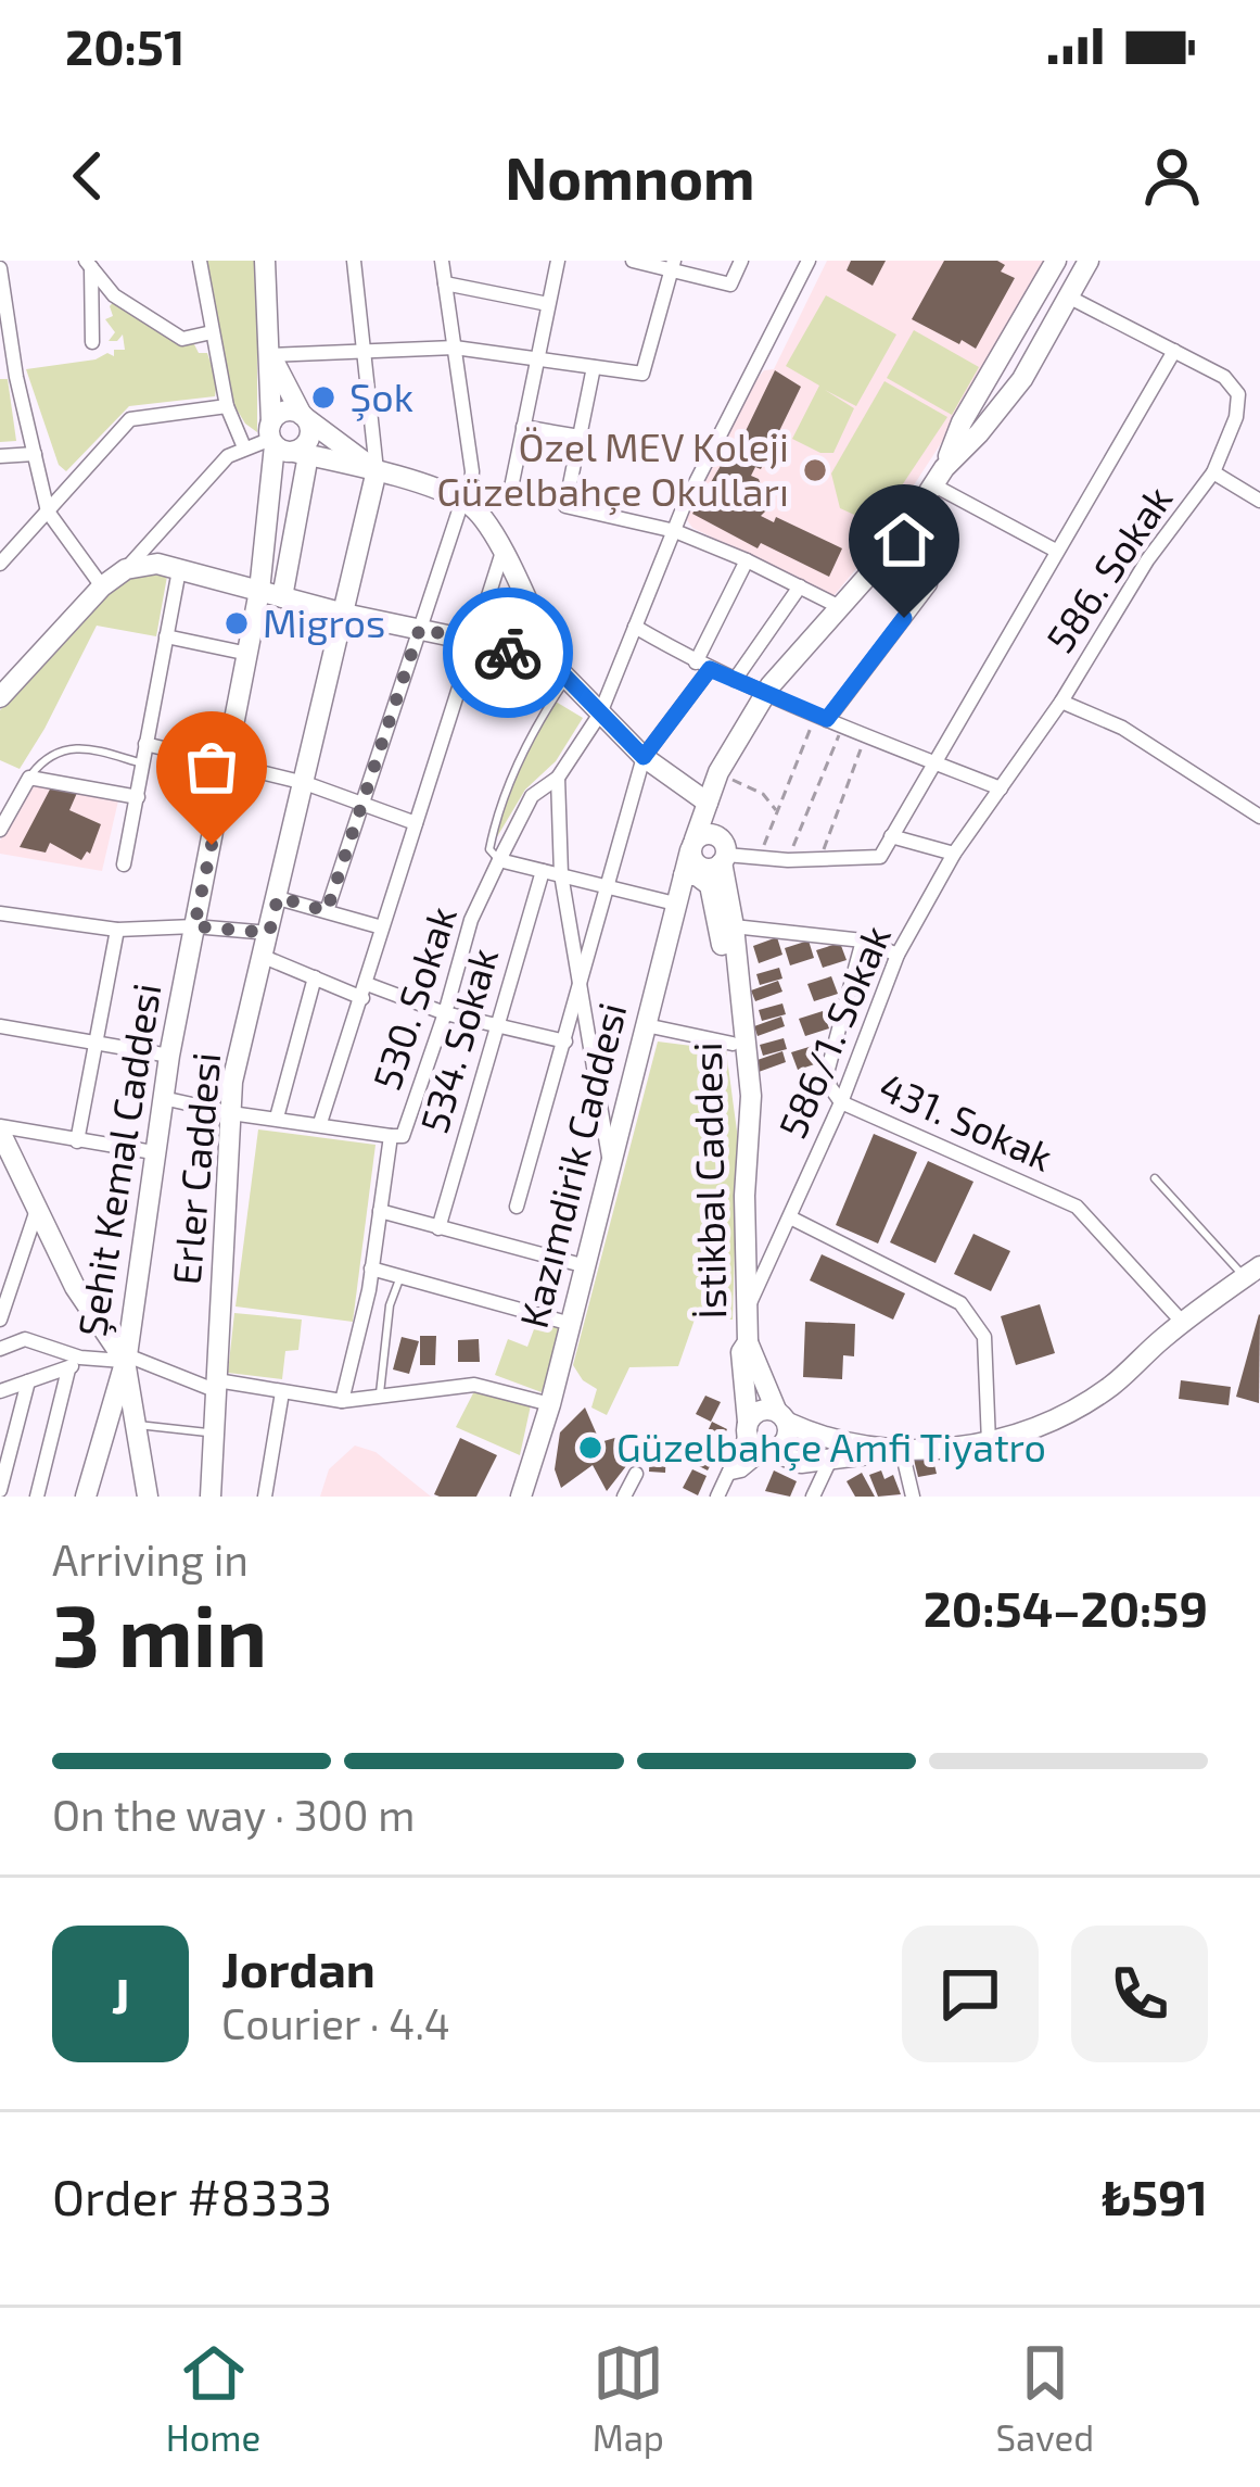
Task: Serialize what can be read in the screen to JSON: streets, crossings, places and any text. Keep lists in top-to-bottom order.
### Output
{
  "streets": {
    "main road": [
      "Şehit Kemal Caddesi",
      "Kazımdirik Caddesi",
      "Erler Caddesi",
      "İstikbal Caddesi"
    ],
    "street": [
      "586. Sokak",
      "530. Sokak",
      "586/1. Sokak",
      "534. Sokak",
      "431. Sokak"
    ]
  },
  "crossings": [
    ["586. Sokak", "586/1. Sokak"],
    ["586/1. Sokak", "431. Sokak"],
    ["586/1. Sokak", "İstikbal Caddesi"]
  ],
  "places": [
    "Şok",
    "Özel MEV Koleji Güzelbahçe Okulları",
    "Migros",
    "Güzelbahçe Amfi Tiyatro"
  ],
  "page": {
    "status": "20:51",
    "header": "Nomnom",
    "heading": ["3 min", "Arriving in", "20:54–20:59"],
    "panel": [
      "Jordan",
      "Courier · 4.4",
      "Order #8333",
      "₺591"
    ],
    "bar": "On the way · 300 m",
    "round": "J",
    "tabs": ["Home", "Map", "Saved"]
  }
}
